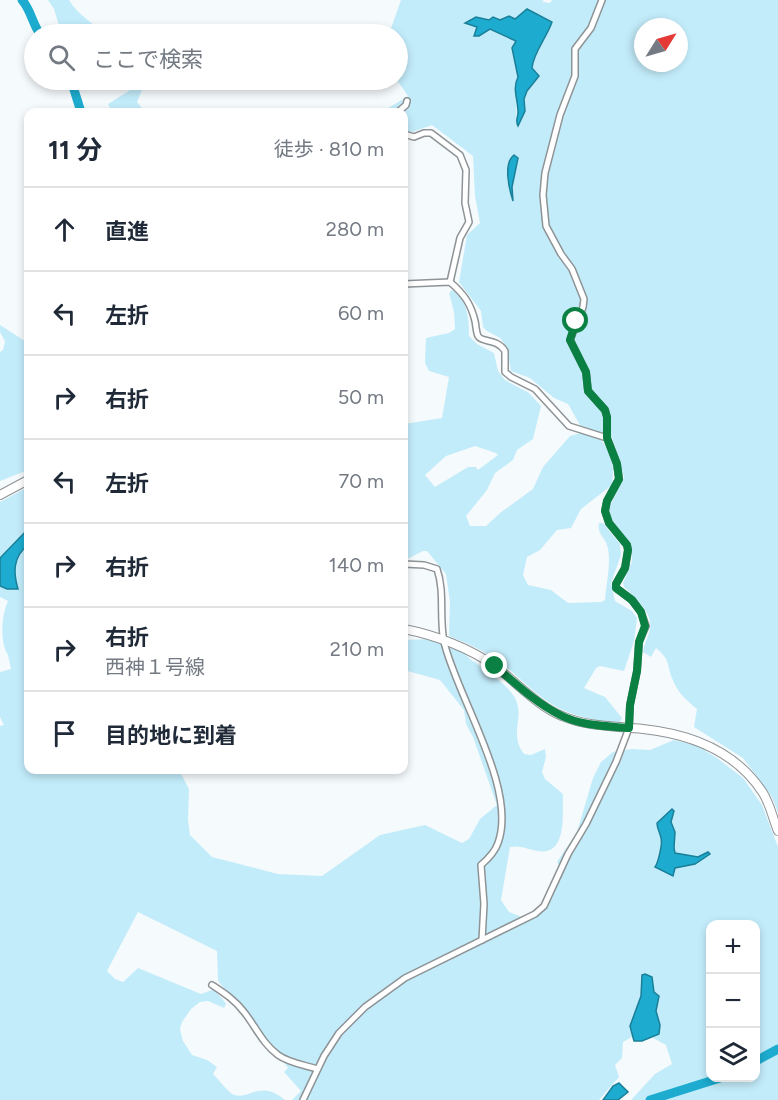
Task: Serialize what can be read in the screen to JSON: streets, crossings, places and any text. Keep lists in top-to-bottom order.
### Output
{
  "north": "top right",
  "page": {
    "search": "ここで検索",
    "heading": ["11 分", "徒歩 · 810 m"],
    "list": [
      ["直進", "280 m"],
      ["左折", "60 m"],
      ["右折", "50 m"],
      ["左折", "70 m"],
      ["右折", "140 m"],
      ["右折", "西神１号線", "210 m"],
      "目的地に到着"
    ],
    "map_buttons": ["+", "−"]
  }
}
